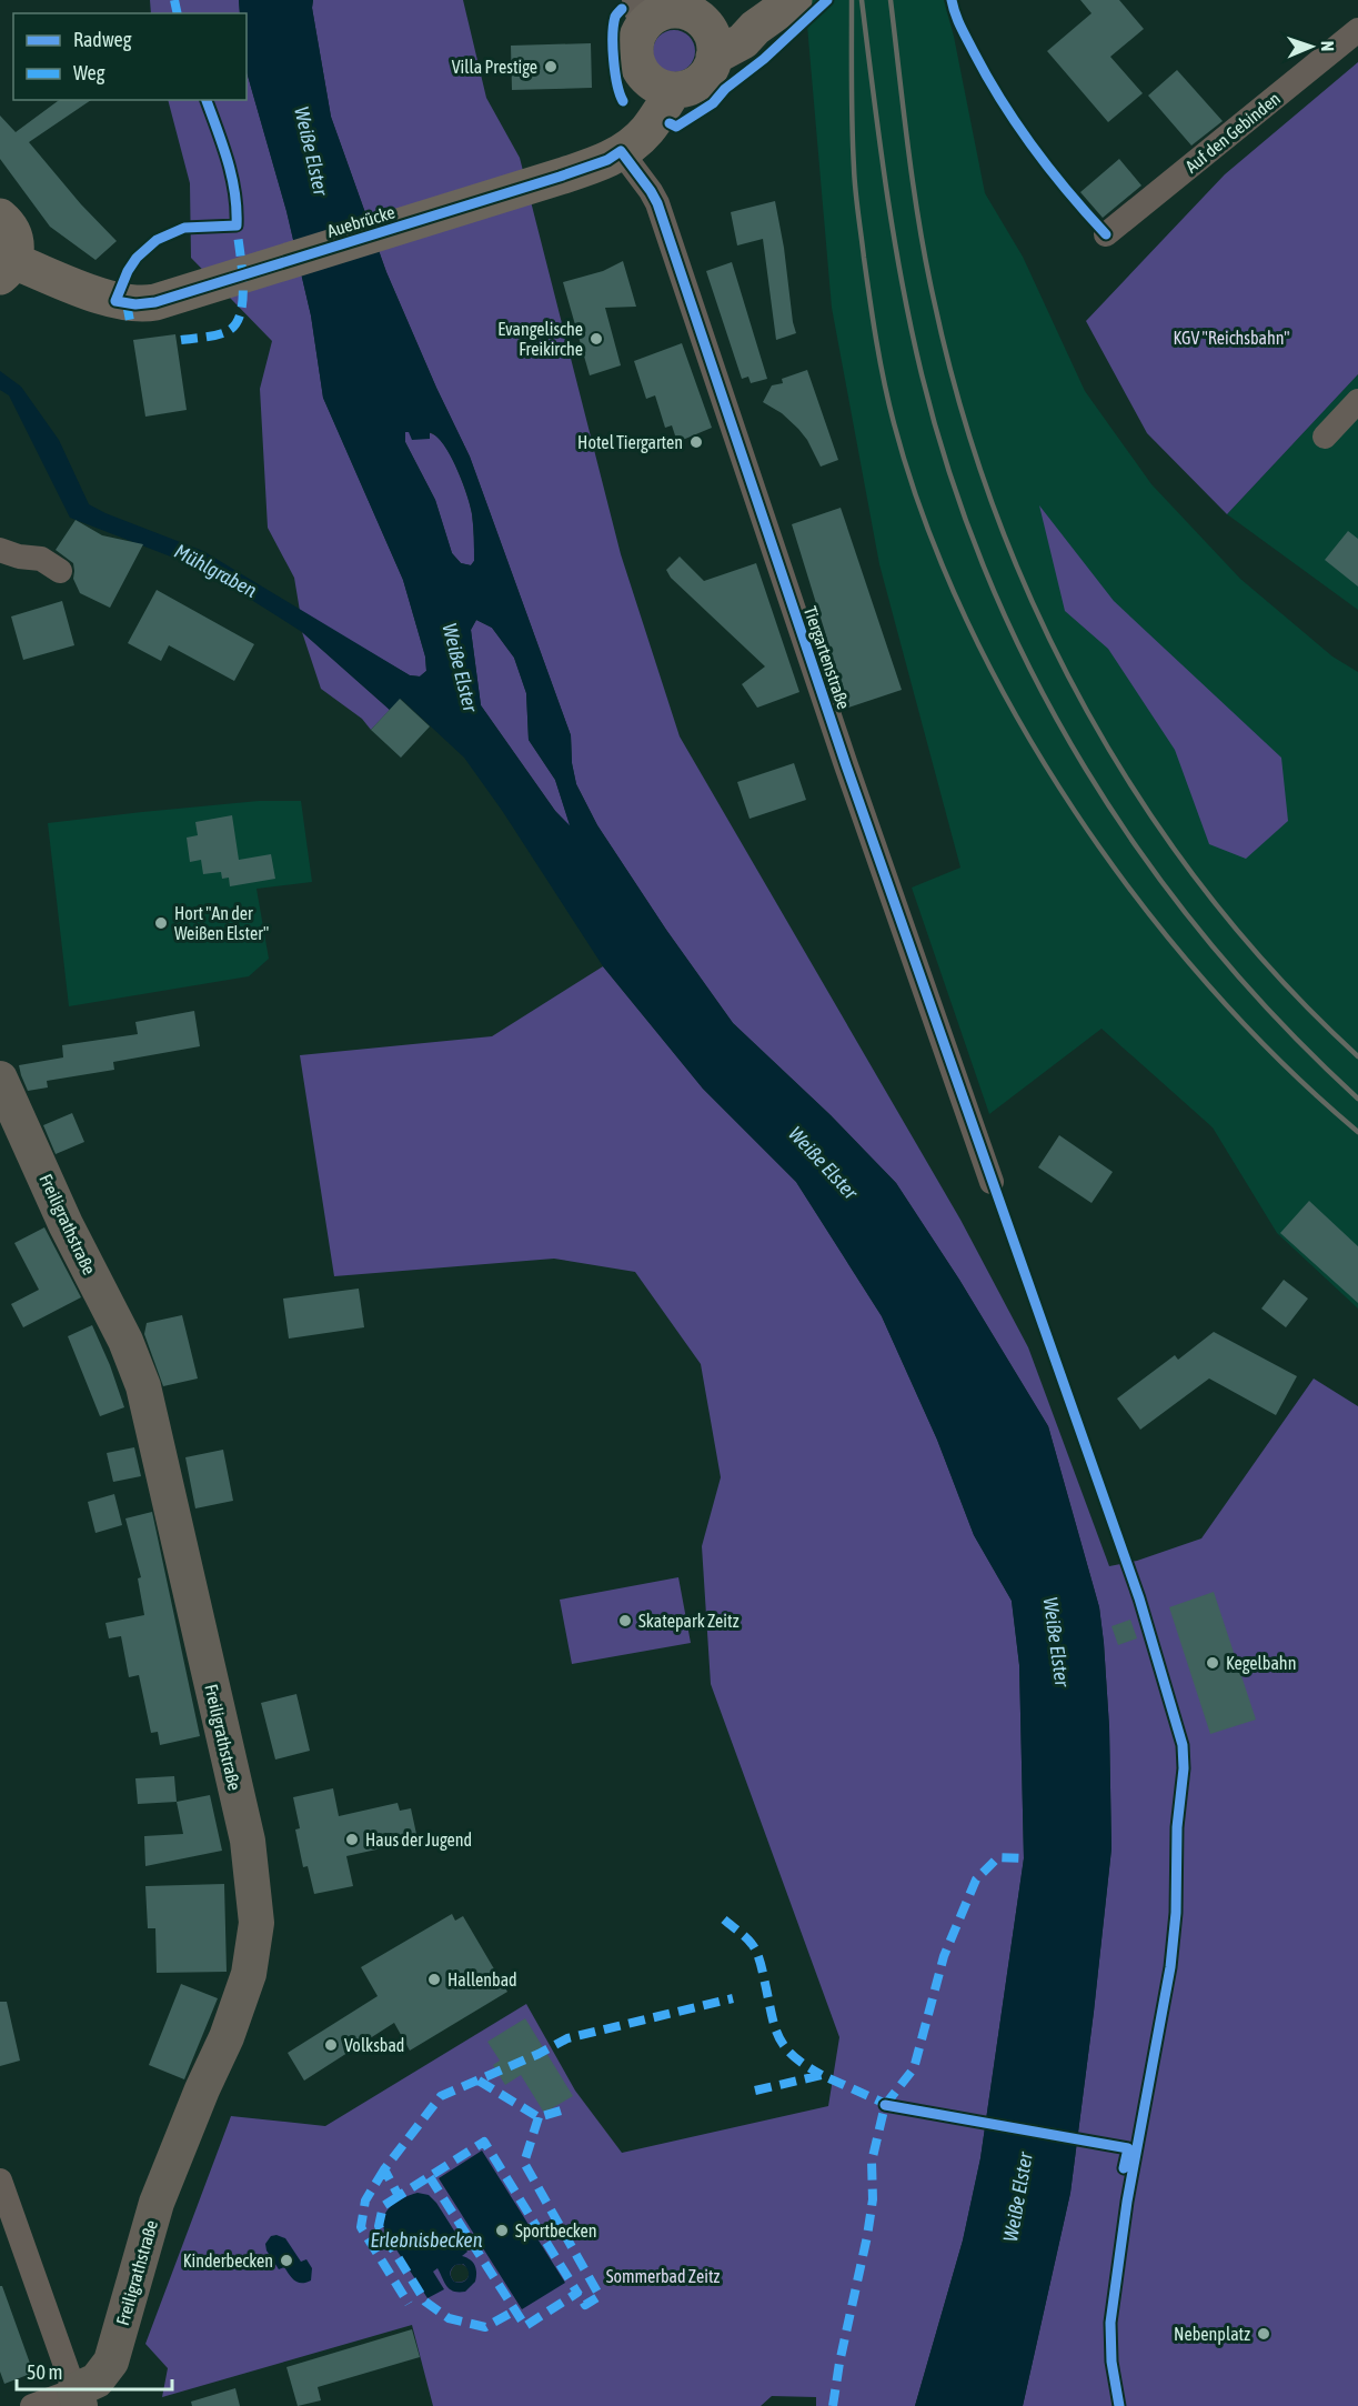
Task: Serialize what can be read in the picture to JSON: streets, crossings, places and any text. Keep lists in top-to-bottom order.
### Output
{
  "streets": {
    "main road": ["Auebrücke"],
    "street": ["Auf den Gebinden", "Tiergartenstraße", "Freiligrathstraße"]
  },
  "crossings": [
    ["Auebrücke", "Tiergartenstraße"]
  ],
  "water": ["Weiße Elster", "Mühlgraben", "Erlebnisbecken"],
  "parks": ["KGV \"Reichsbahn\"", "Sommerbad Zeitz"],
  "places": [
    "Villa Prestige",
    "Evangelische Freikirche",
    "Hotel Tiergarten",
    "Hort \"An der Weißen Elster\"",
    "Skatepark Zeitz",
    "Kegelbahn",
    "Haus der Jugend",
    "Hallenbad",
    "Volksbad",
    "Sportbecken",
    "Kinderbecken",
    "Nebenplatz"
  ],
  "legend": ["Radweg", "Weg"],
  "scale_bar": "50 m",
  "north": "right"
}
